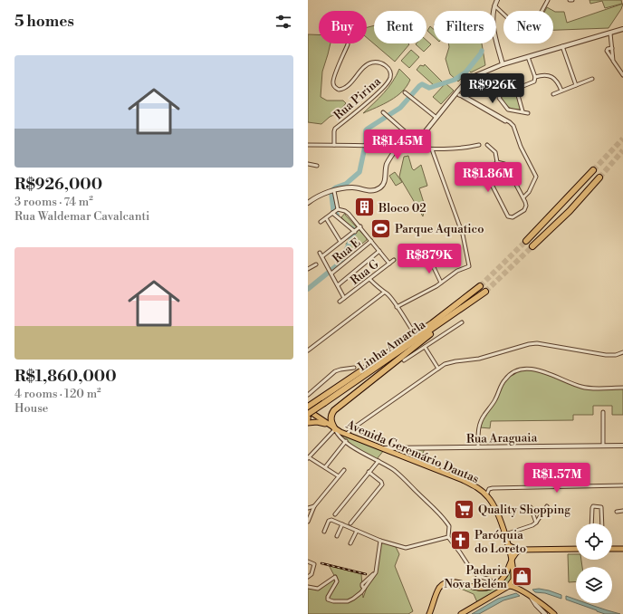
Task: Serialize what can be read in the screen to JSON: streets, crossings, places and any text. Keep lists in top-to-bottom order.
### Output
{
  "streets": {
    "highway": ["Linha Amarela"],
    "main road": ["Avenida Geremário Dantas"],
    "street": [
      "Rua Pirina",
      "Rua E",
      "Rua G",
      "Rua Araguaia"
    ]
  },
  "crossings": [
    ["Rua E", "Rua G"],
    ["Linha Amarela", "Avenida Geremário Dantas"],
    ["Rua Araguaia", "Avenida Geremário Dantas"]
  ],
  "places": {
    "building": ["Bloco 02"],
    "sports": ["Parque Aquatico"],
    "supermarket": ["Quality Shopping"],
    "church": ["Paróquia do Loreto"],
    "shop": ["Padaria Nova Belém"]
  },
  "page": {
    "heading": "5 homes",
    "chip": [
      "Buy",
      "Rent",
      "Filters",
      "New"
    ],
    "list": [
      {
        "name": "R$926,000",
        "note": "3 rooms · 74 m² · Rua Waldemar Cavalcanti"
      },
      {
        "name": "R$1,860,000",
        "note": "4 rooms · 120 m² · House"
      }
    ],
    "price": [
      "R$926K",
      "R$1.45M",
      "R$1.86M",
      "R$879K",
      "R$1.57M"
    ]
  }
}
